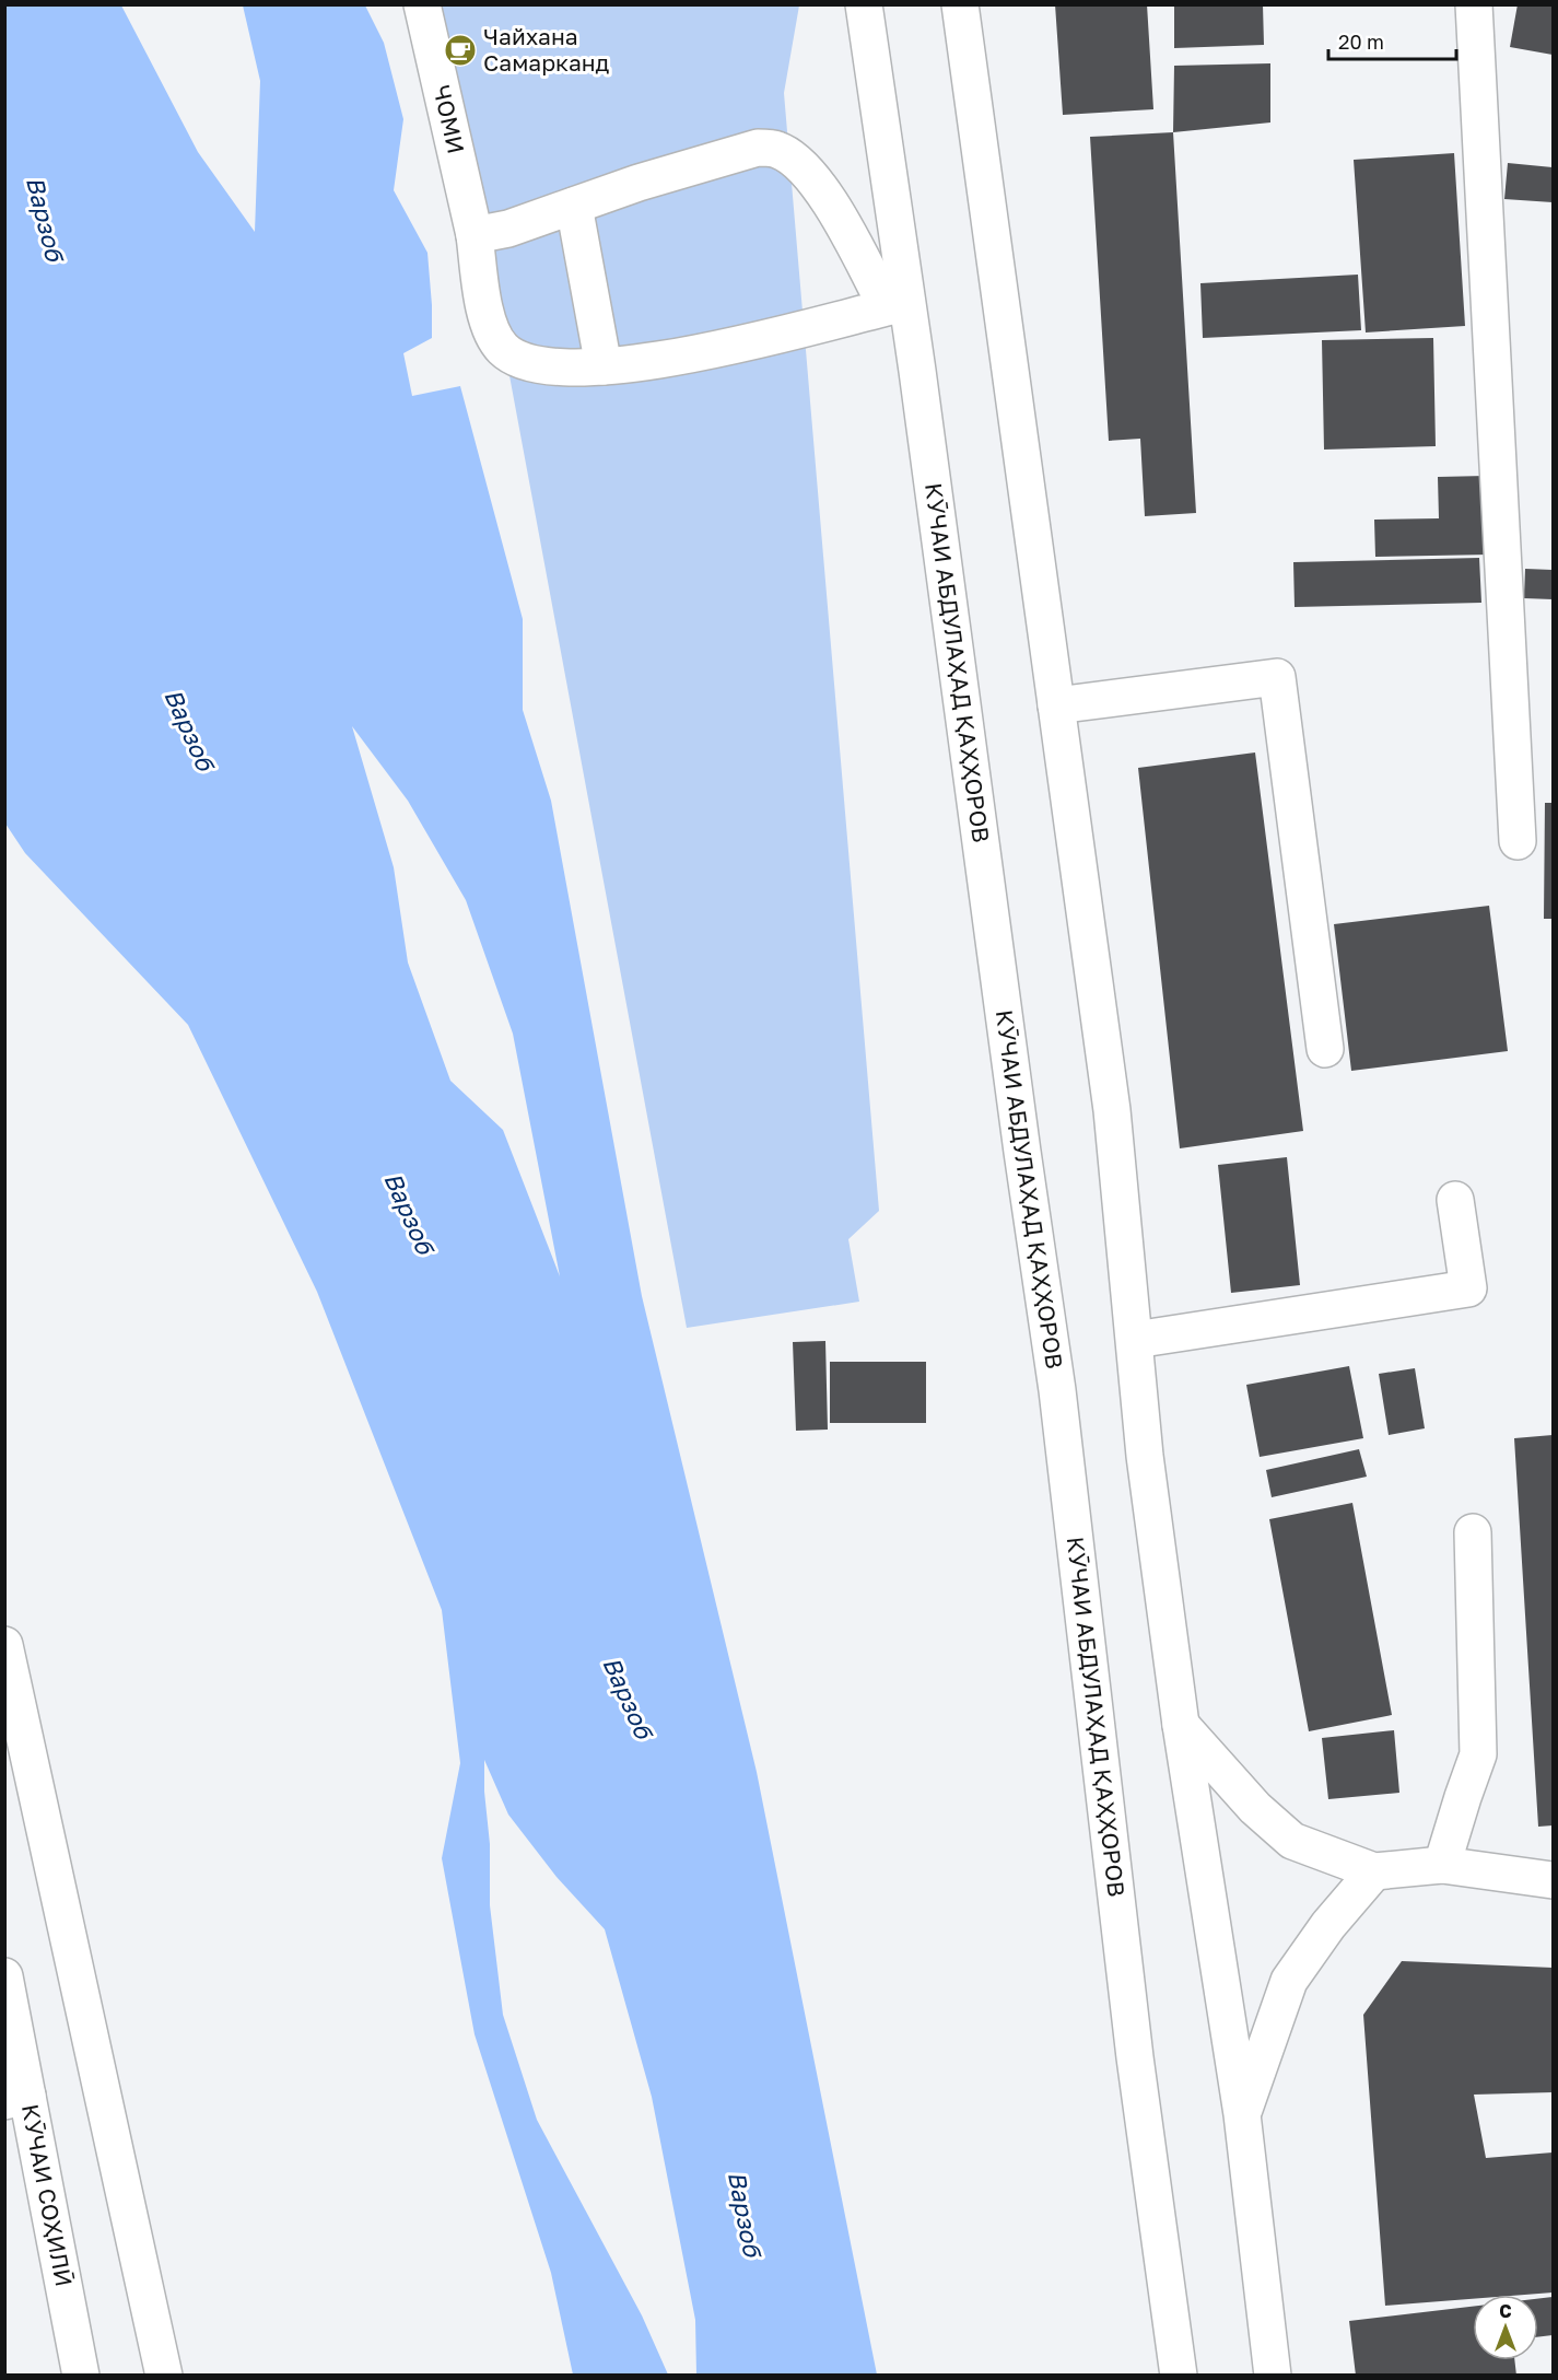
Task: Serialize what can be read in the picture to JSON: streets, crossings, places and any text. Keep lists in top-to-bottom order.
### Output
{
  "streets": {
    "main road": ["ЧОМИ", "КӮЧАИ АБДУЛАҲАД ҚАҲҲОРОВ", "КӮЧАИ СОҲИЛӢ"]
  },
  "water": ["Варзоб"],
  "places": {
    "cafe": ["Чайхана Самарканд"]
  },
  "scale_bar": "20 m",
  "north": "top"
}
